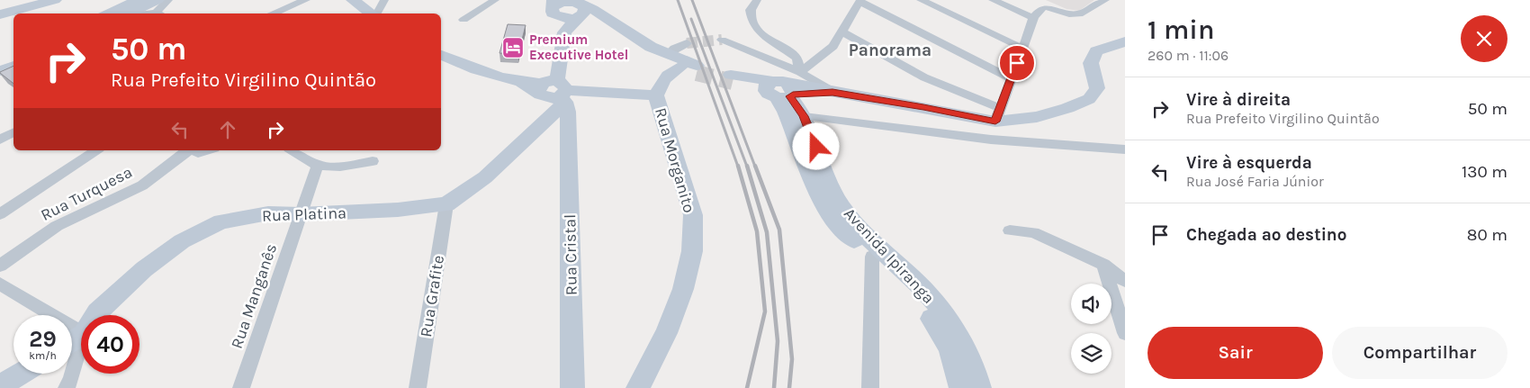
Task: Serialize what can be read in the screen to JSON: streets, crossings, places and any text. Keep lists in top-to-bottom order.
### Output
{
  "streets": {
    "street": [
      "Rua Morganito",
      "Rua Turquesa",
      "Rua Platina",
      "Rua Cristal",
      "Avenida Ipiranga",
      "Rua Manganês",
      "Rua Grafite"
    ]
  },
  "crossings": [
    ["Rua Platina", "Rua Cristal"],
    ["Rua Platina", "Rua Manganês"],
    ["Rua Platina", "Rua Grafite"]
  ],
  "districts": ["Panorama"],
  "places": {
    "hotel": ["Premium Executive Hotel"]
  },
  "page": {
    "heading": ["1 min", "260 m · 11:06"],
    "turn": ["50 m", "Rua Prefeito Virgilino Quintão"],
    "list": [
      {
        "name": "Vire à direita",
        "note": "Rua Prefeito Virgilino Quintão",
        "value": "50 m"
      },
      {
        "name": "Vire à esquerda",
        "note": "Rua José Faria Júnior",
        "value": "130 m"
      },
      {
        "name": "Chegada ao destino",
        "value": "80 m"
      }
    ],
    "speed": "29 km/h",
    "limit": "40",
    "buttons": ["Sair", "Compartilhar"]
  }
}
